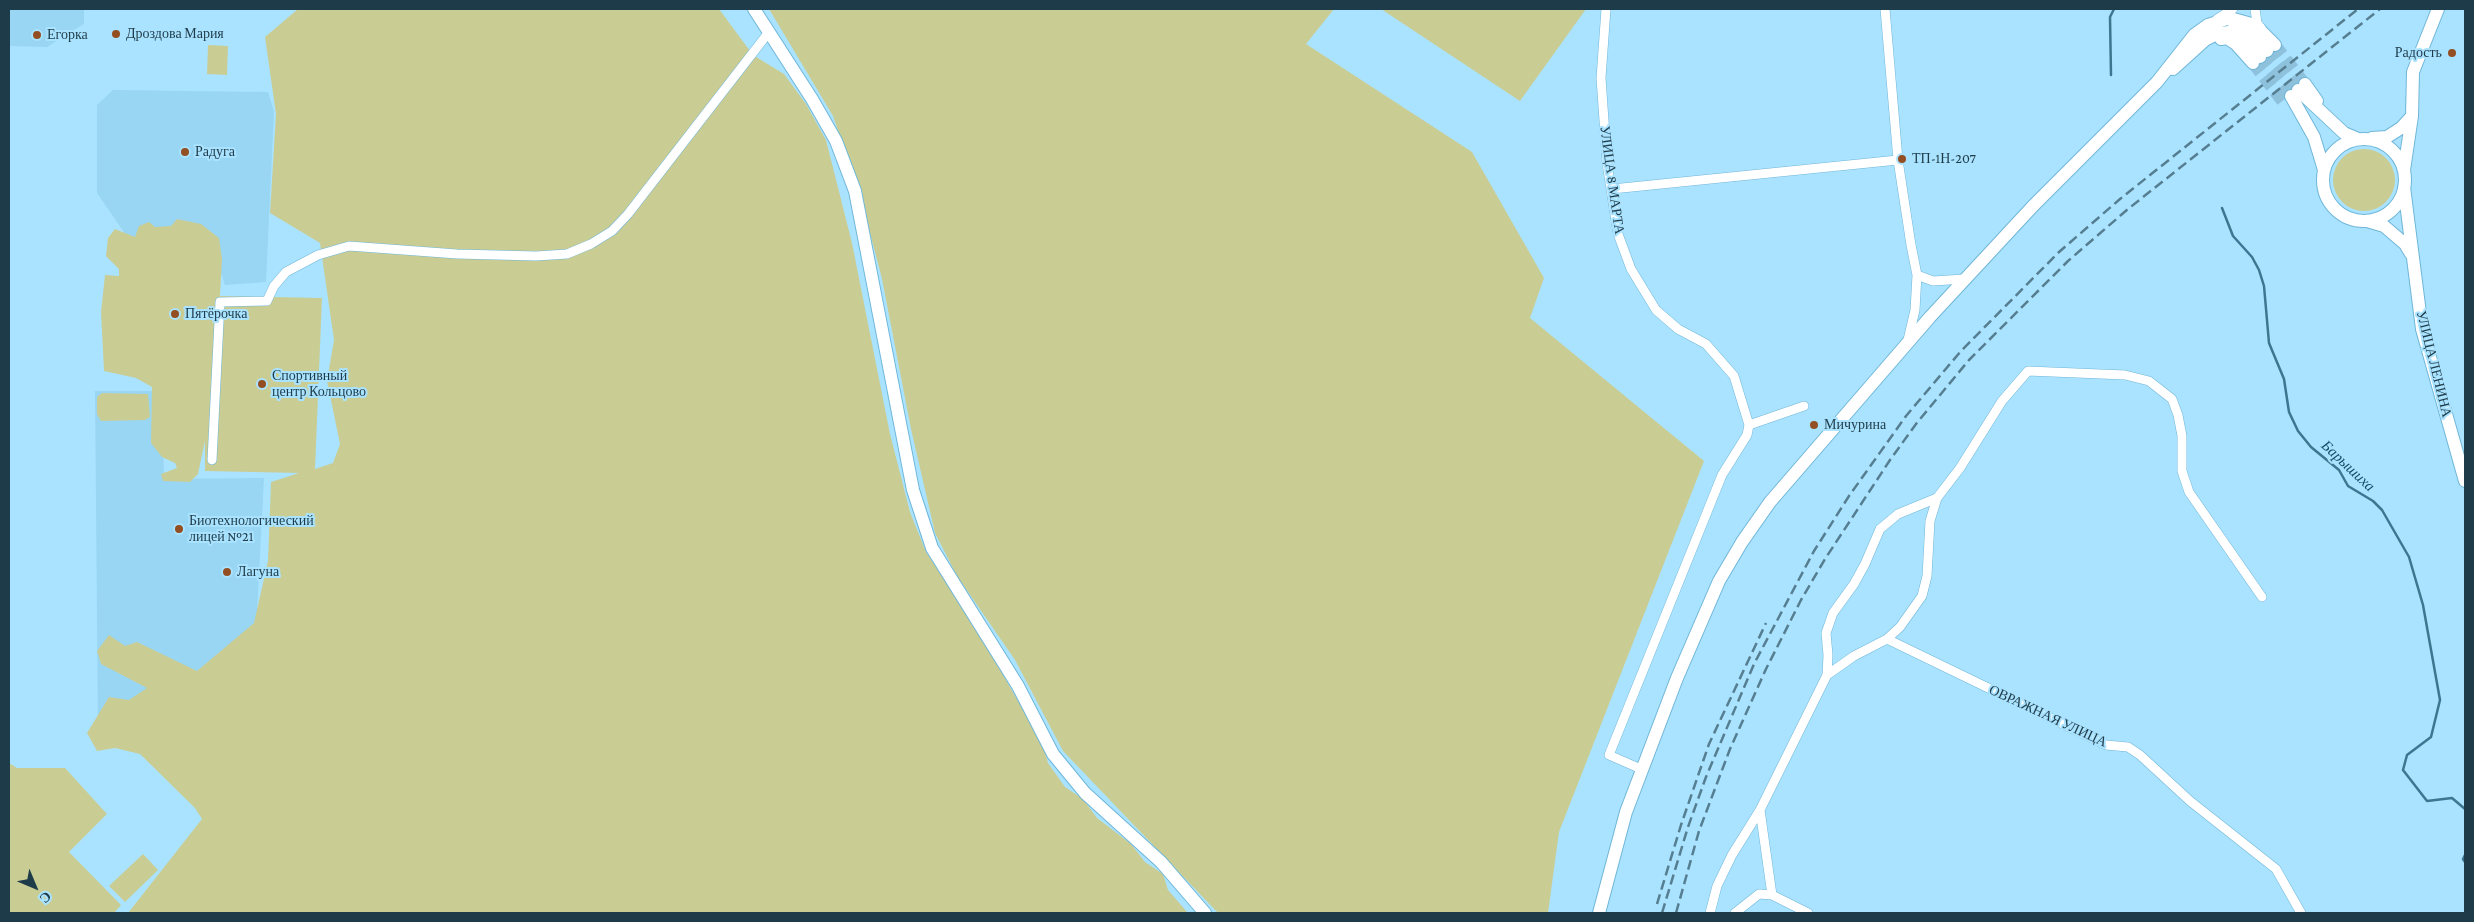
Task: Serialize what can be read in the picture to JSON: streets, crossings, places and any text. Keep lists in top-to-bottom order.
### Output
{
  "streets": {
    "main road": ["УЛИЦА ЛЕНИНА"],
    "street": ["УЛИЦА 8 МАРТА", "ОВРАЖНАЯ УЛИЦА"]
  },
  "water": ["Барышиха"],
  "places": [
    "Дроздова Мария",
    "Егорка",
    "Радость",
    "Радуга",
    "ТП-1Н-207",
    "Пятёрочка",
    "Спортивный центр Кольцово",
    "Мичурина",
    "Биотехнологический лицей №21",
    "Лагуна"
  ],
  "north": "bottom right"
}
